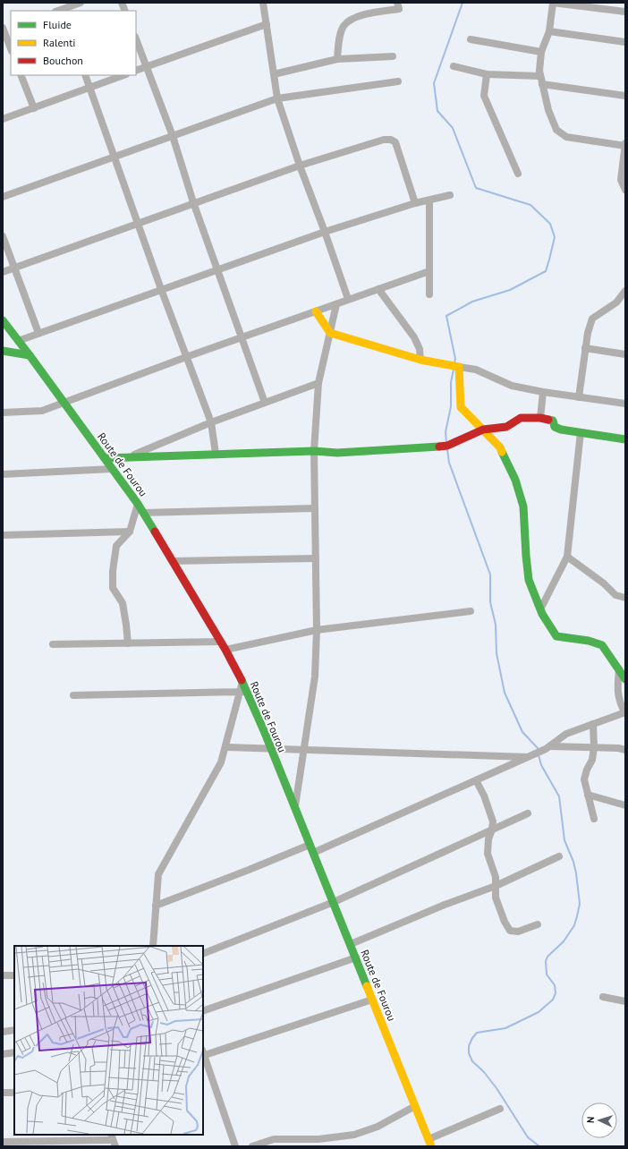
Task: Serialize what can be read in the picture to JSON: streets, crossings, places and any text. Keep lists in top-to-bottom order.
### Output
{
  "streets": {
    "street": ["Route de Fourou"]
  },
  "legend": ["Fluide", "Ralenti", "Bouchon"],
  "north": "left"
}
